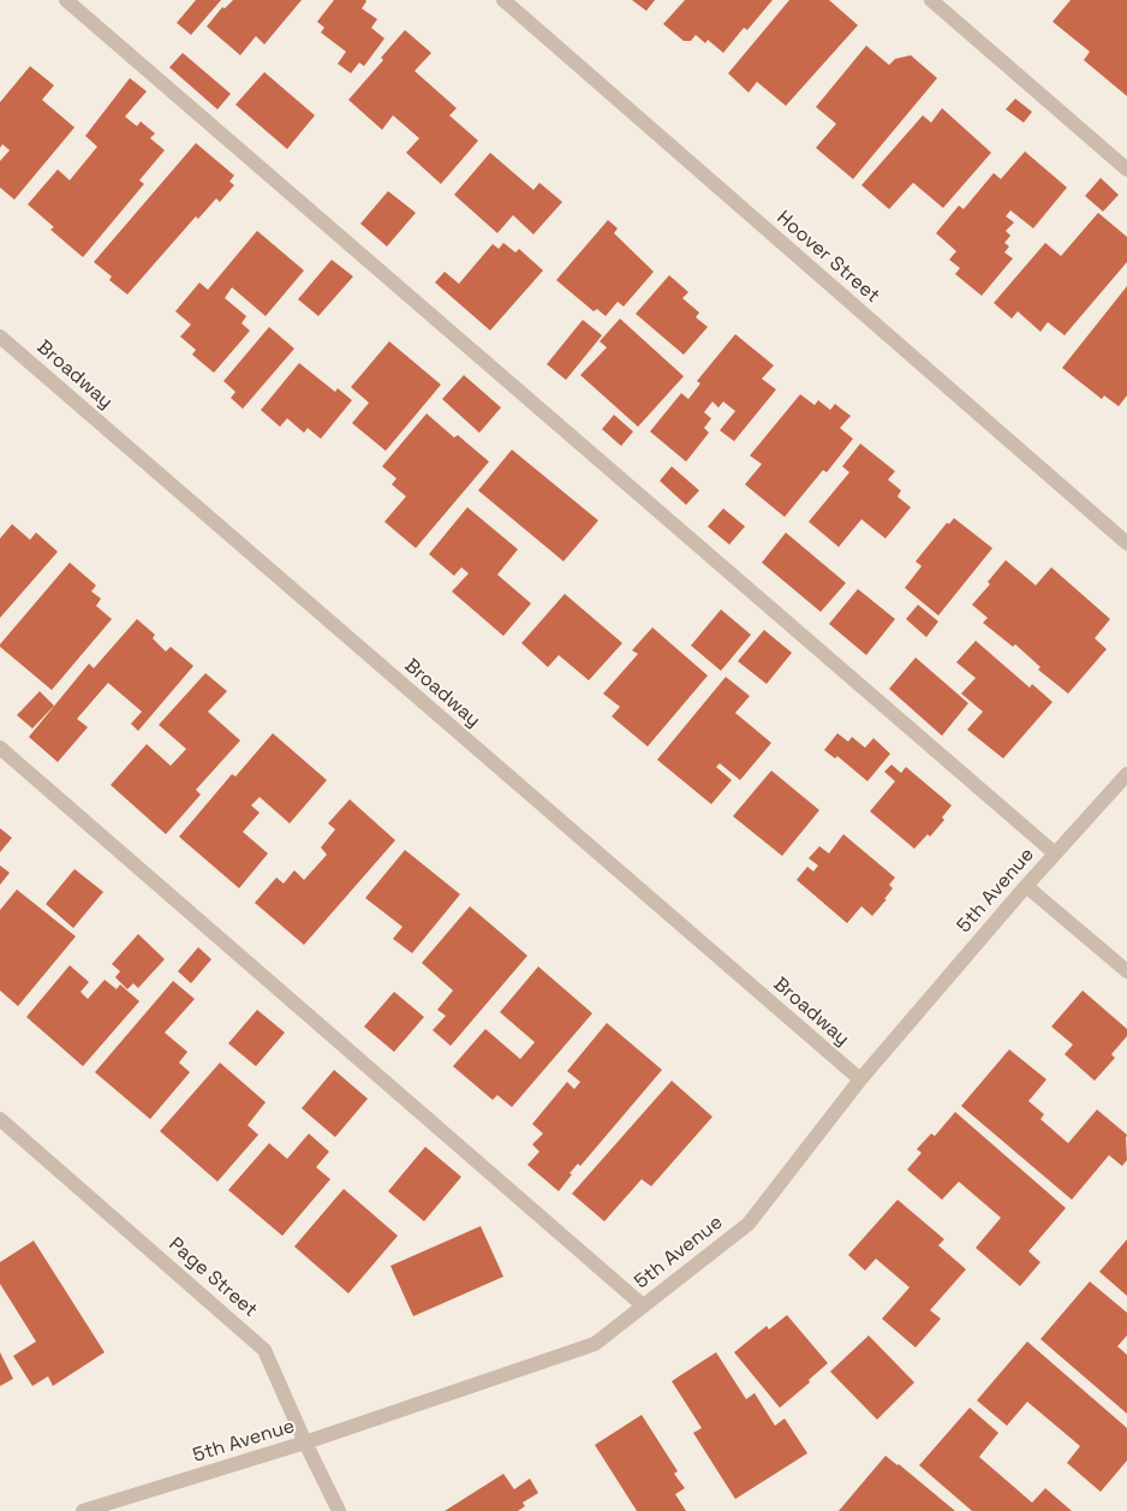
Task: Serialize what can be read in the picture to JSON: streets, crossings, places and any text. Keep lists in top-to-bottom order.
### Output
{
  "streets": {
    "street": [
      "Hoover Street",
      "Broadway",
      "5th Avenue",
      "Page Street"
    ]
  },
  "crossings": [
    ["Broadway", "5th Avenue"],
    ["5th Avenue", "Page Street"]
  ]
}
